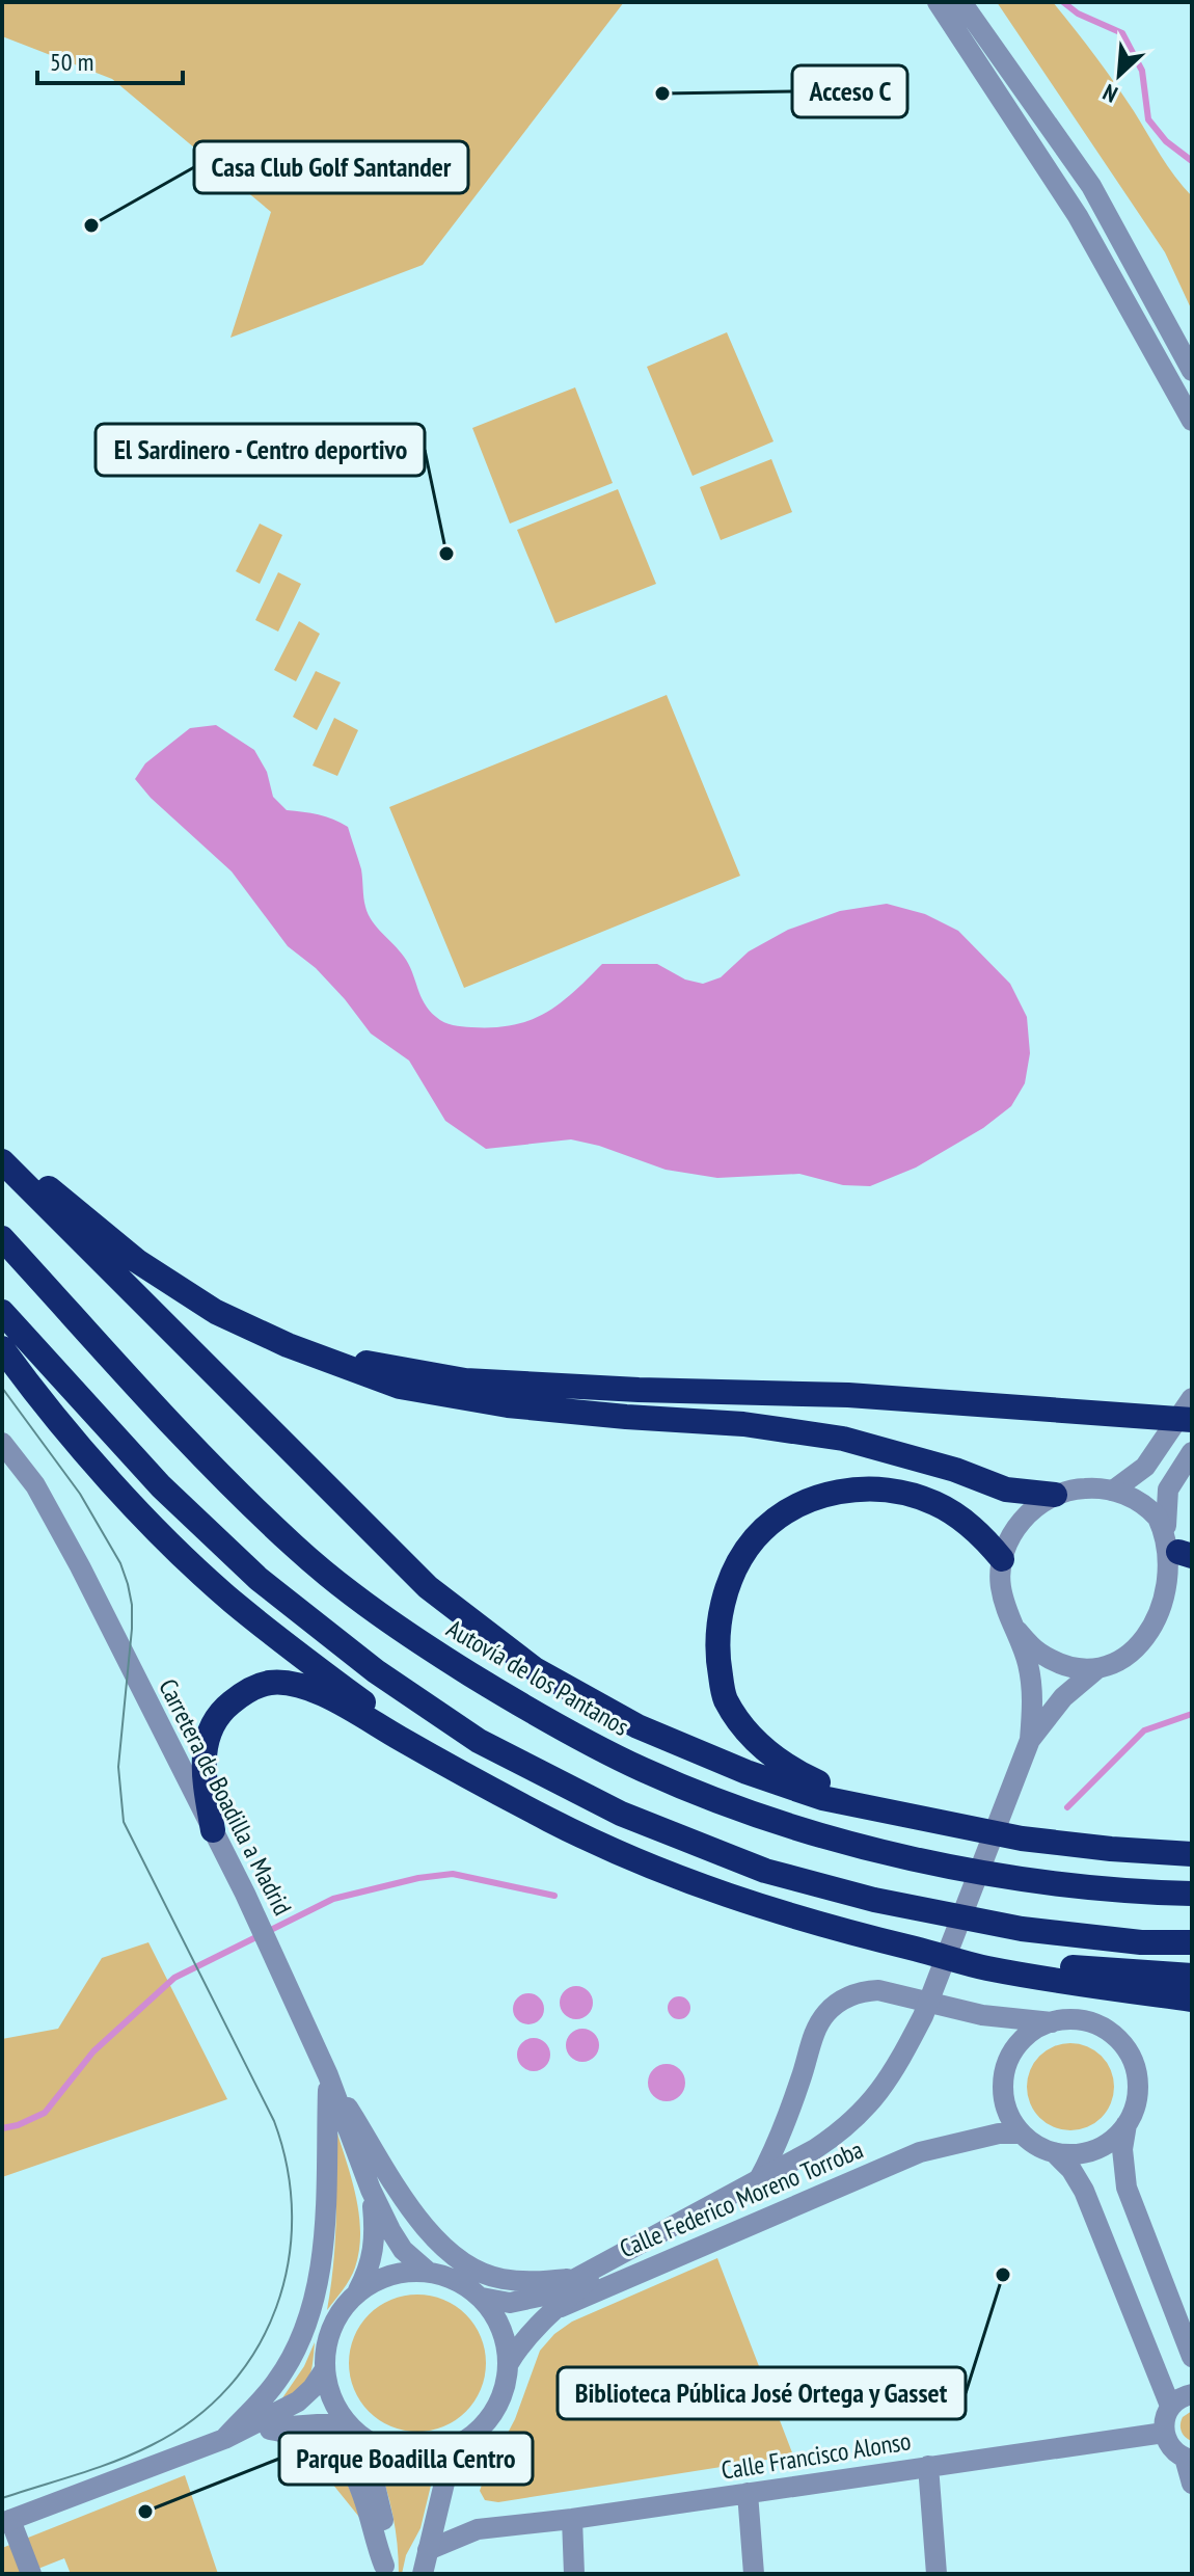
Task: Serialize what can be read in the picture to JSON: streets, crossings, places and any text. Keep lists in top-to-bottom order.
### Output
{
  "streets": {
    "highway": ["Autovía de los Pantanos"],
    "street": ["Carretera de Boadilla a Madrid", "Calle Federico Moreno Torroba", "Calle Francisco Alonso"]
  },
  "crossings": [
    ["Carretera de Boadilla a Madrid", "Calle Federico Moreno Torroba"]
  ],
  "places": [
    "Acceso C",
    "Casa Club Golf Santander",
    "El Sardinero - Centro deportivo",
    "Biblioteca Pública José Ortega y Gasset",
    "Parque Boadilla Centro"
  ],
  "scale_bar": "50 m",
  "north": "bottom left"
}
